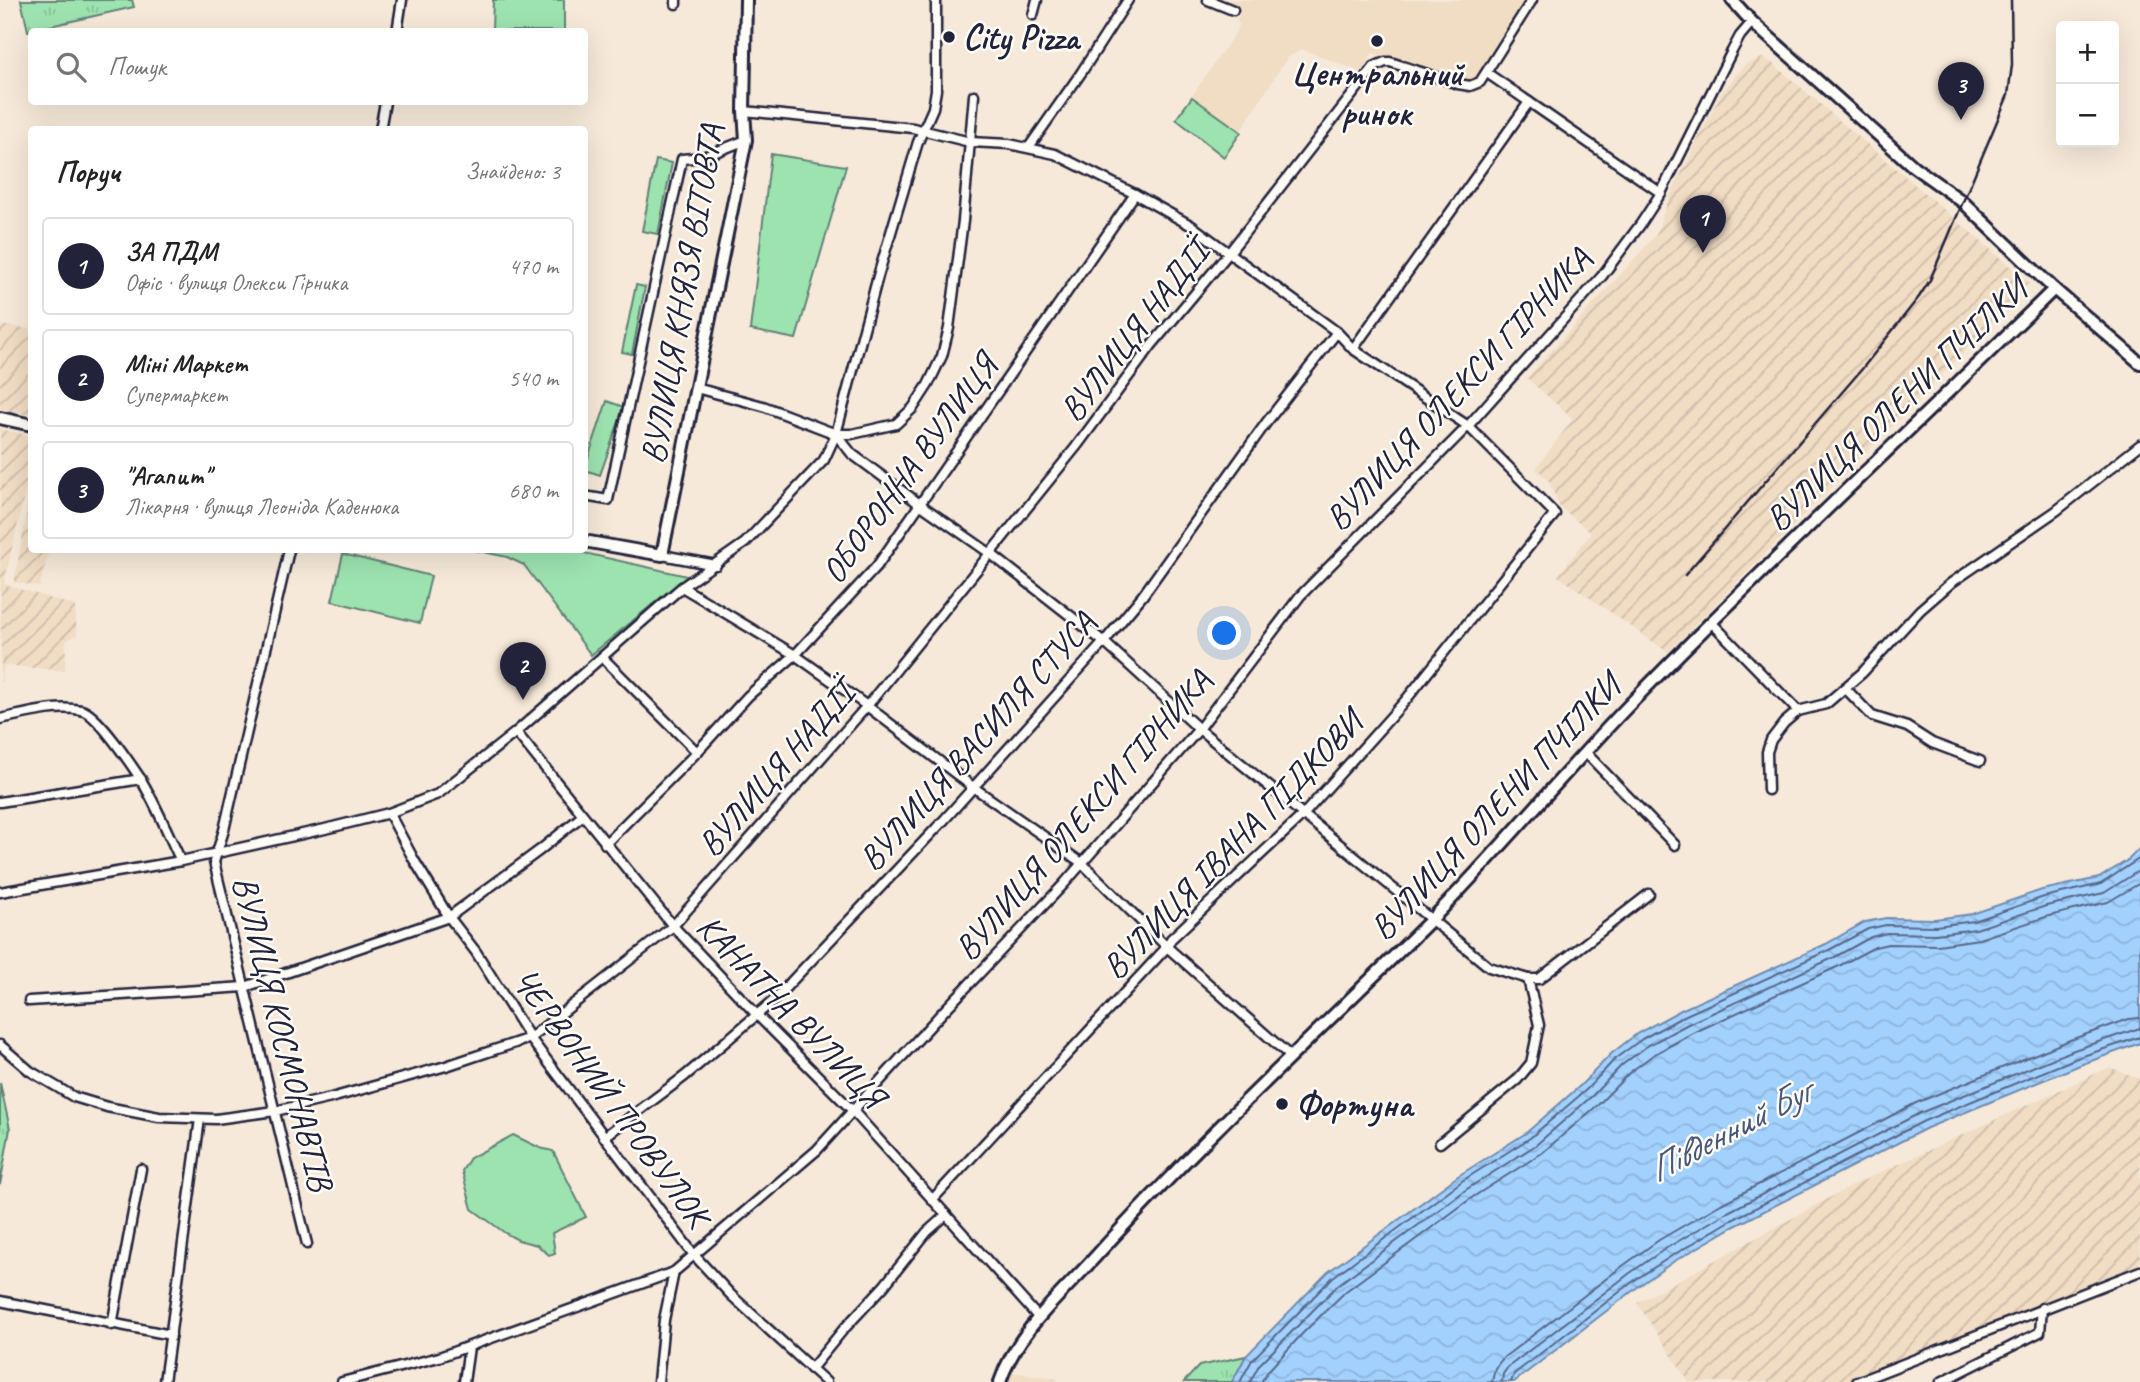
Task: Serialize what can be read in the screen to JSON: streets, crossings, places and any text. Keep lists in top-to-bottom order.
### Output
{
  "streets": {
    "street": [
      "ВУЛИЦЯ КНЯЗЯ ВІТОВТА",
      "ВУЛИЦЯ НАДІЇ",
      "ВУЛИЦЯ ОЛЕКСИ ГІРНИКА",
      "ВУЛИЦЯ ОЛЕНИ ПЧІЛКИ",
      "ОБОРОННА ВУЛИЦЯ",
      "ВУЛИЦЯ ВАСИЛЯ СТУСА",
      "ВУЛИЦЯ ІВАНА ПІДКОВИ",
      "КАНАТНА ВУЛИЦЯ",
      "ВУЛИЦЯ КОСМОНАВТІВ",
      "ЧЕРВОНИЙ ПРОВУЛОК"
    ]
  },
  "crossings": [
    ["ВУЛИЦЯ НАДІЇ", "КАНАТНА ВУЛИЦЯ"],
    ["ВУЛИЦЯ НАДІЇ", "ВУЛИЦЯ КОСМОНАВТІВ"],
    ["ВУЛИЦЯ НАДІЇ", "ЧЕРВОНИЙ ПРОВУЛОК"],
    ["ВУЛИЦЯ ОЛЕКСИ ГІРНИКА", "ВУЛИЦЯ ІВАНА ПІДКОВИ"],
    ["ВУЛИЦЯ ОЛЕКСИ ГІРНИКА", "КАНАТНА ВУЛИЦЯ"],
    ["ВУЛИЦЯ ОЛЕКСИ ГІРНИКА", "ЧЕРВОНИЙ ПРОВУЛОК"],
    ["ВУЛИЦЯ ОЛЕНИ ПЧІЛКИ", "КАНАТНА ВУЛИЦЯ"],
    ["ОБОРОННА ВУЛИЦЯ", "КАНАТНА ВУЛИЦЯ"],
    ["ВУЛИЦЯ ВАСИЛЯ СТУСА", "КАНАТНА ВУЛИЦЯ"],
    ["ВУЛИЦЯ ВАСИЛЯ СТУСА", "ЧЕРВОНИЙ ПРОВУЛОК"],
    ["ВУЛИЦЯ ІВАНА ПІДКОВИ", "КАНАТНА ВУЛИЦЯ"]
  ],
  "water": ["Південний Буг"],
  "places": ["City Pizza", "Центральний ринок", "Фортуна"],
  "page": {
    "map_buttons": ["+", "−"],
    "search": "Пошук",
    "pins": ["3", "1", "2"],
    "heading": ["Поруч", "Знайдено: 3"],
    "list": [
      {
        "mark": "1",
        "name": "ЗА ПДМ",
        "note": "Офіс · вулиця Олекси Гірника",
        "value": "470 m"
      },
      {
        "mark": "2",
        "name": "Міні Маркет",
        "note": "Супермаркет",
        "value": "540 m"
      },
      {
        "mark": "3",
        "name": "\"Агапит\"",
        "note": "Лікарня · вулиця Леоніда Каденюка",
        "value": "680 m"
      }
    ]
  }
}
